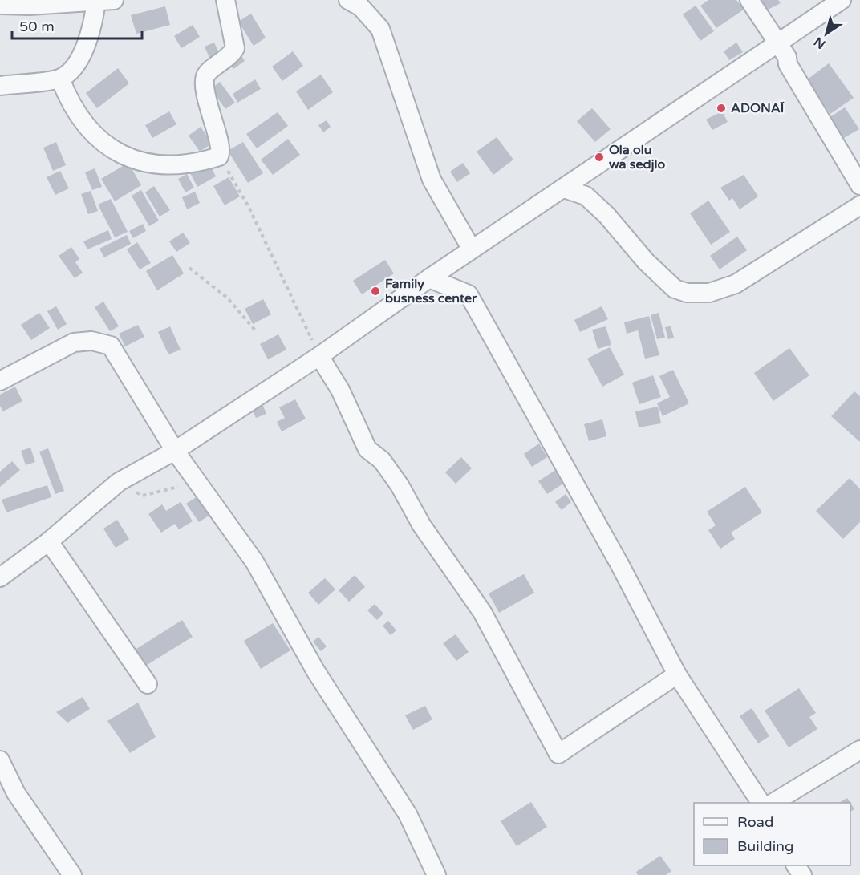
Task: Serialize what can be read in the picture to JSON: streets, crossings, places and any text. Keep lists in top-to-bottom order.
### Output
{
  "places": ["ADONAÏ", "Ola olu wa sedjlo", "Family busness center"],
  "legend": ["Road", "Building"],
  "scale_bar": "50 m",
  "north": "bottom left"
}
